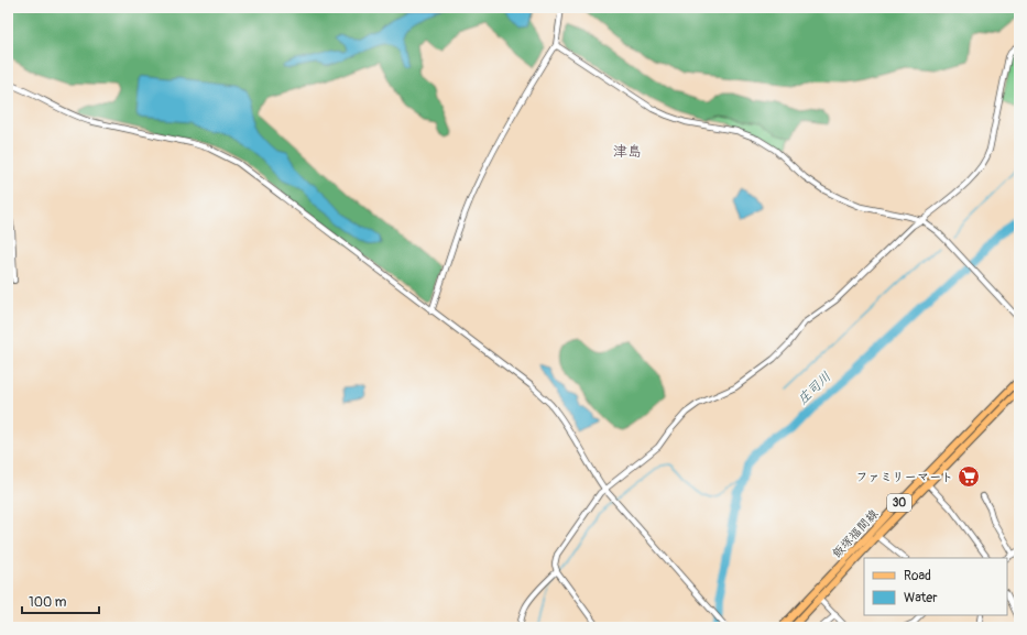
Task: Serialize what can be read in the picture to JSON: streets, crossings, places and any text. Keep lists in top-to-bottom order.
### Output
{
  "streets": {
    "main road": ["30", "飯塚福間線"]
  },
  "districts": ["津島"],
  "water": ["庄司川"],
  "places": {
    "supermarket": ["ファミリーマート"]
  },
  "legend": ["Road", "Water"],
  "scale_bar": "100 m"
}
